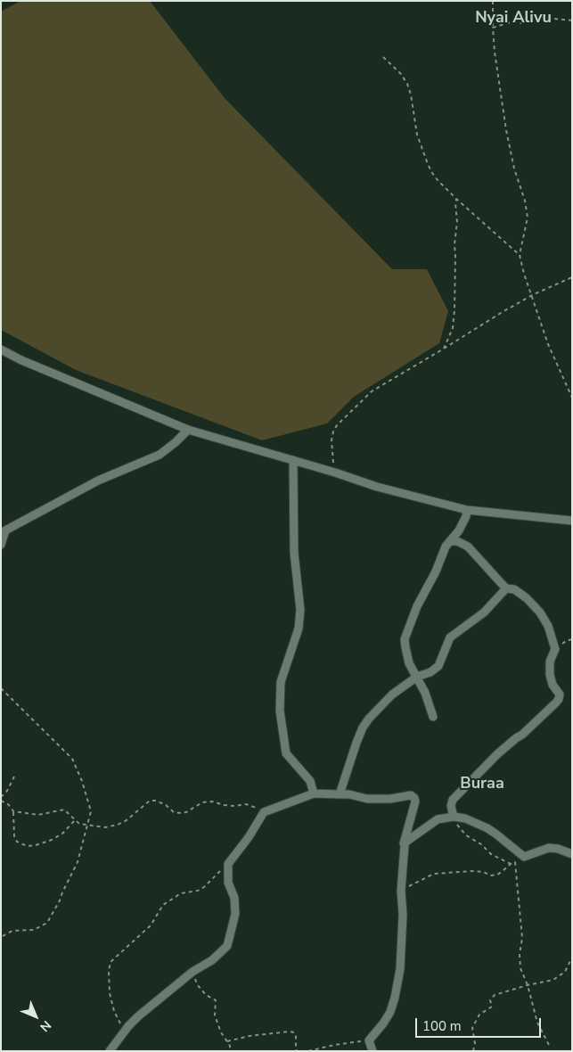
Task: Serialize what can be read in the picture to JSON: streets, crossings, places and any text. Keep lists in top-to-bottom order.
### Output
{
  "districts": ["Nyai Alivu", "Buraa"],
  "scale_bar": "100 m",
  "north": "bottom right"
}
